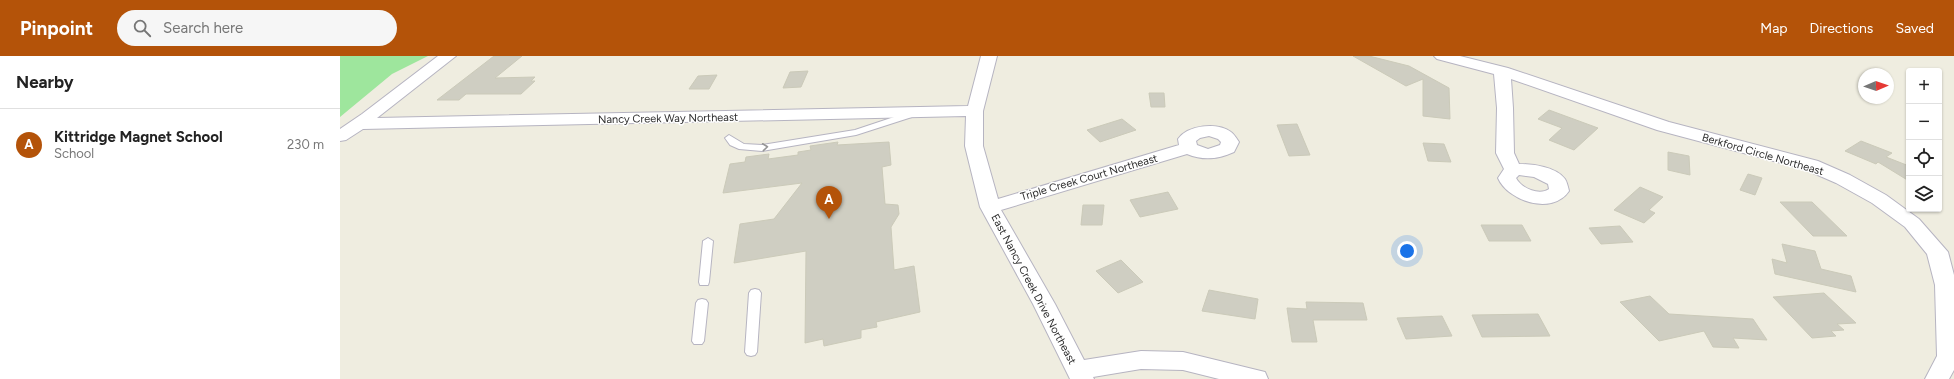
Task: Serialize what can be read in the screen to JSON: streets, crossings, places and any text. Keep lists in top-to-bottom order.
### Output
{
  "streets": {
    "street": [
      "Nancy Creek Way Northeast",
      "Berkford Circle Northeast",
      "Triple Creek Court Northeast",
      "East Nancy Creek Drive Northeast"
    ]
  },
  "crossings": [
    ["Nancy Creek Way Northeast", "East Nancy Creek Drive Northeast"],
    ["Triple Creek Court Northeast", "East Nancy Creek Drive Northeast"]
  ],
  "north": "right",
  "page": {
    "header": "Pinpoint",
    "search": "Search here",
    "nav": ["Map", "Directions", "Saved"],
    "heading": "Nearby",
    "map_buttons": ["+", "−"],
    "list": [
      {
        "mark": "A",
        "name": "Kittridge Magnet School",
        "note": "School",
        "value": "230 m"
      }
    ],
    "pins": "A"
  }
}
